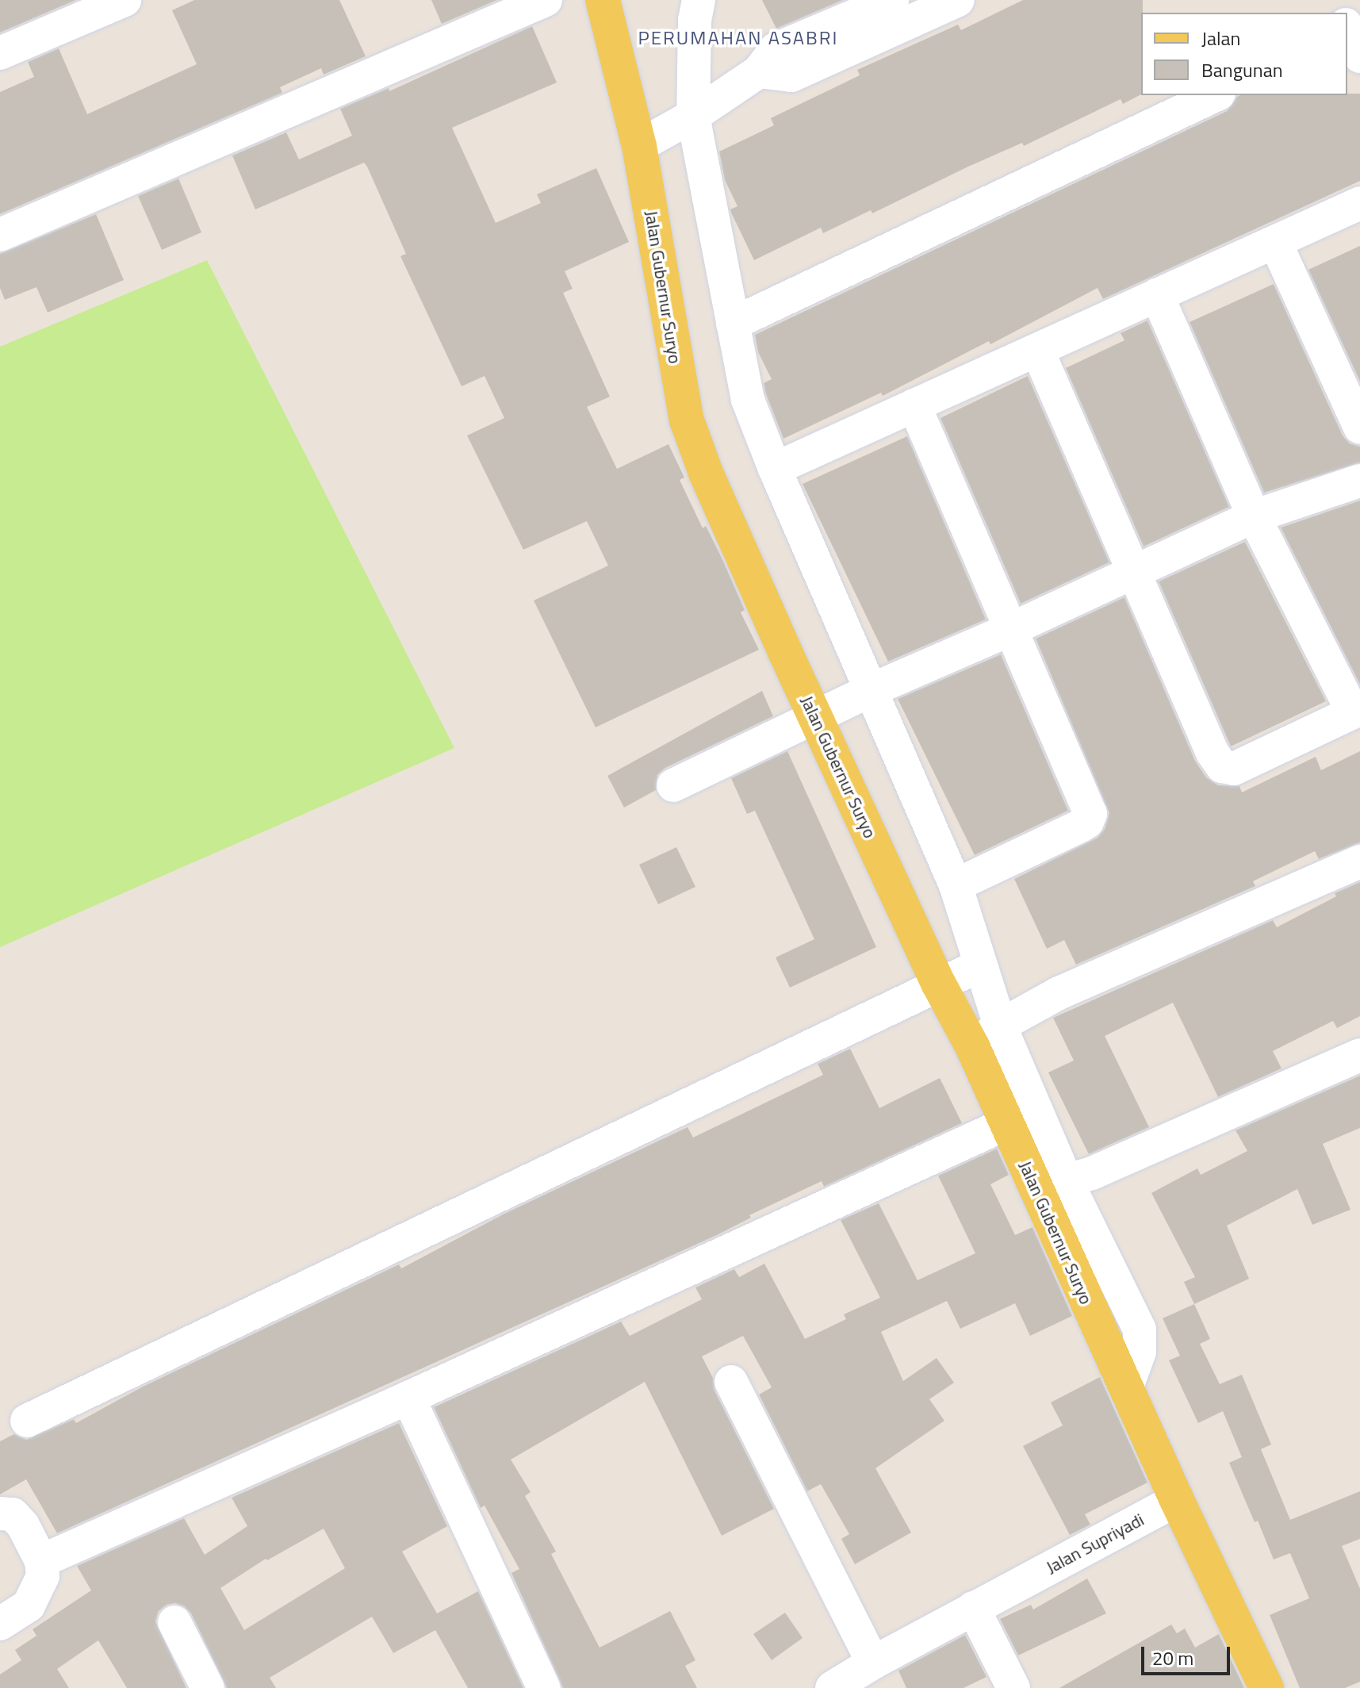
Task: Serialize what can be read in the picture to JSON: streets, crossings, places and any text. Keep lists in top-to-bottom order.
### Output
{
  "streets": {
    "main road": ["Jalan Gubernur Suryo"],
    "street": ["Jalan Supriyadi"]
  },
  "crossings": [
    ["Jalan Gubernur Suryo", "Jalan Supriyadi"]
  ],
  "districts": ["PERUMAHAN ASABRI"],
  "legend": ["Jalan", "Bangunan"],
  "scale_bar": "20 m"
}
